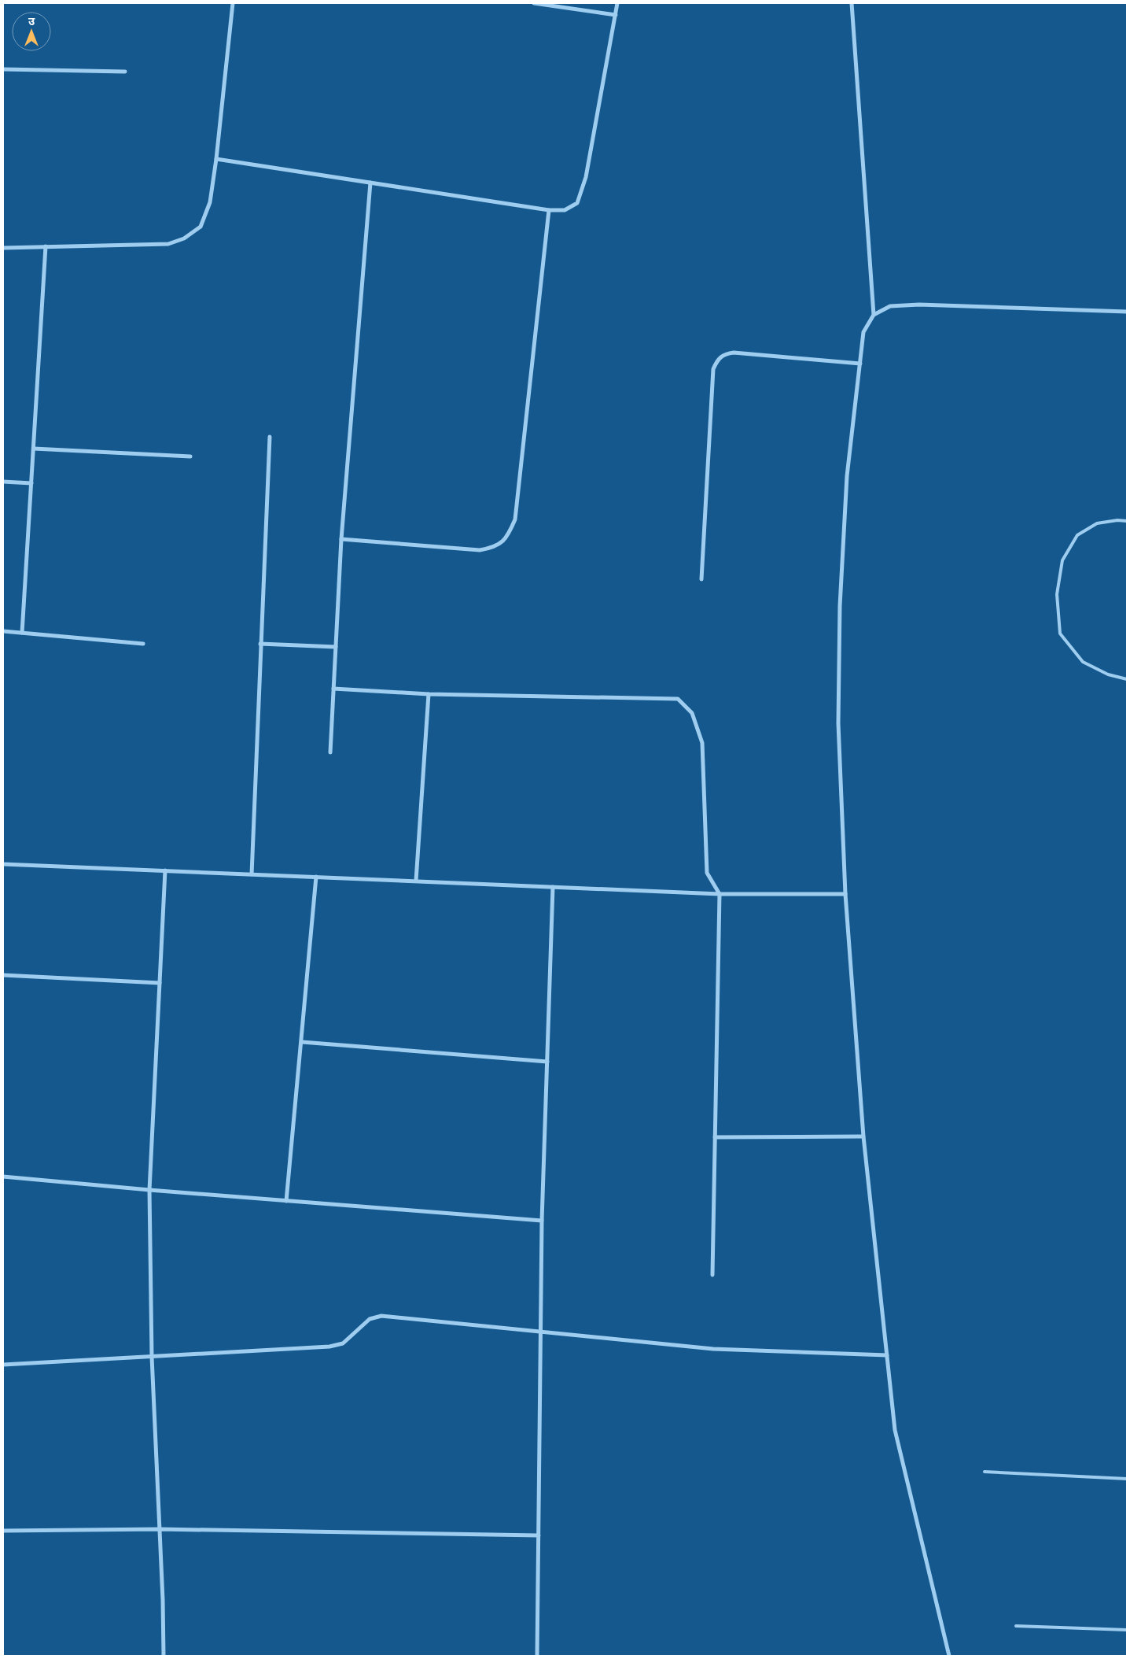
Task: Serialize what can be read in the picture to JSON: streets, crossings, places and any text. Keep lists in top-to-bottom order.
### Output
{
  "north": "top"
}
